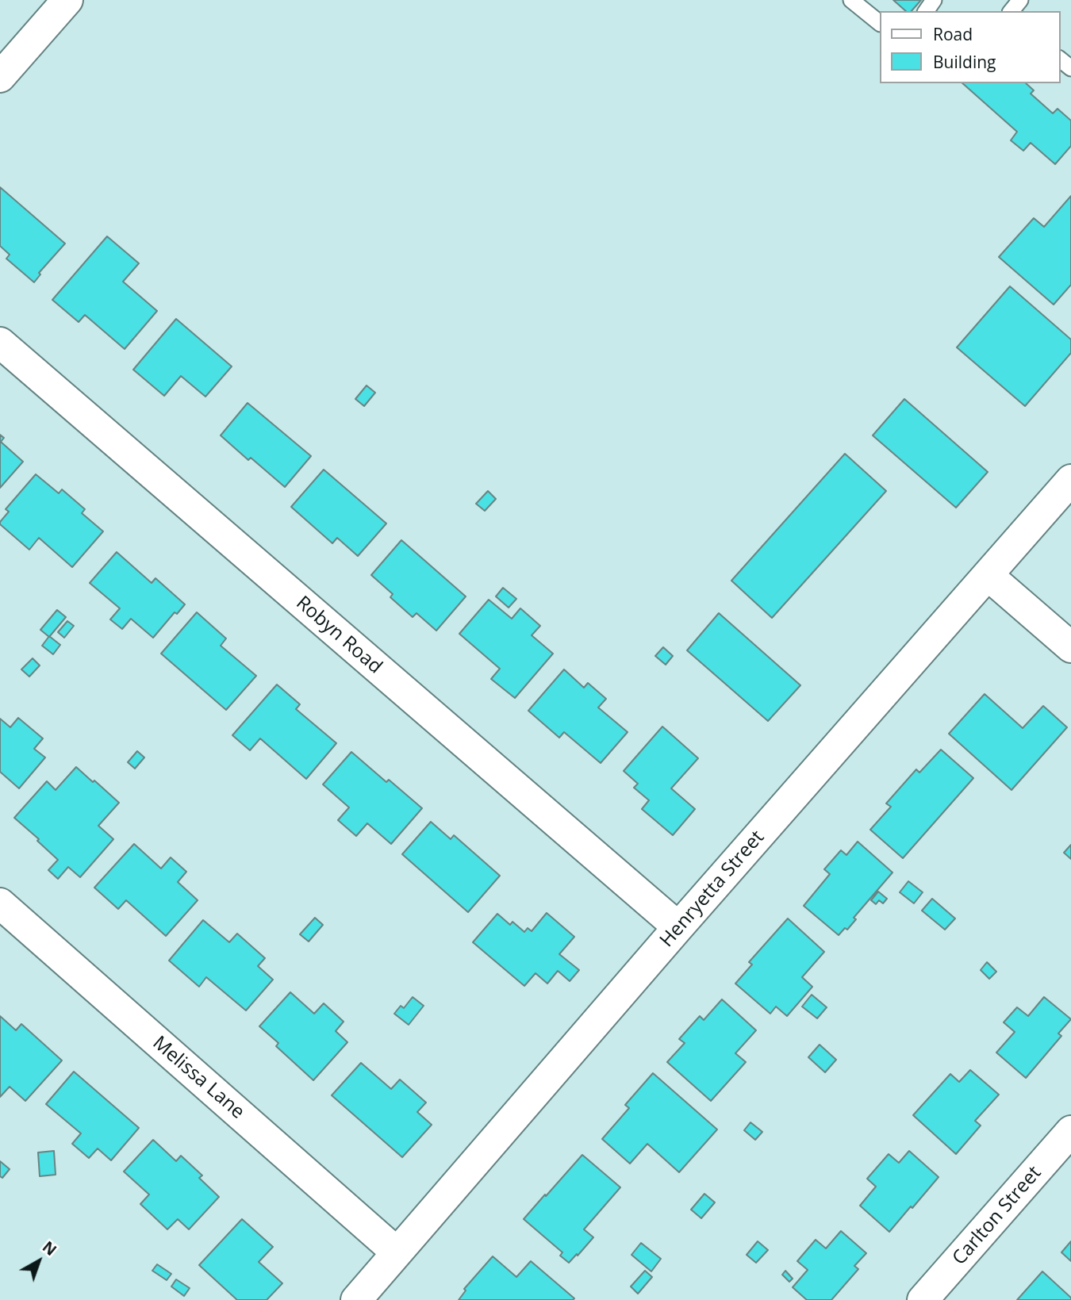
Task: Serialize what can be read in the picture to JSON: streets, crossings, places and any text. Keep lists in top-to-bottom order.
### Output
{
  "streets": {
    "street": [
      "Robyn Road",
      "Henryetta Street",
      "Melissa Lane",
      "Carlton Street"
    ]
  },
  "crossings": [
    ["Robyn Road", "Henryetta Street"],
    ["Henryetta Street", "Melissa Lane"]
  ],
  "legend": ["Road", "Building"],
  "north": "top right"
}
